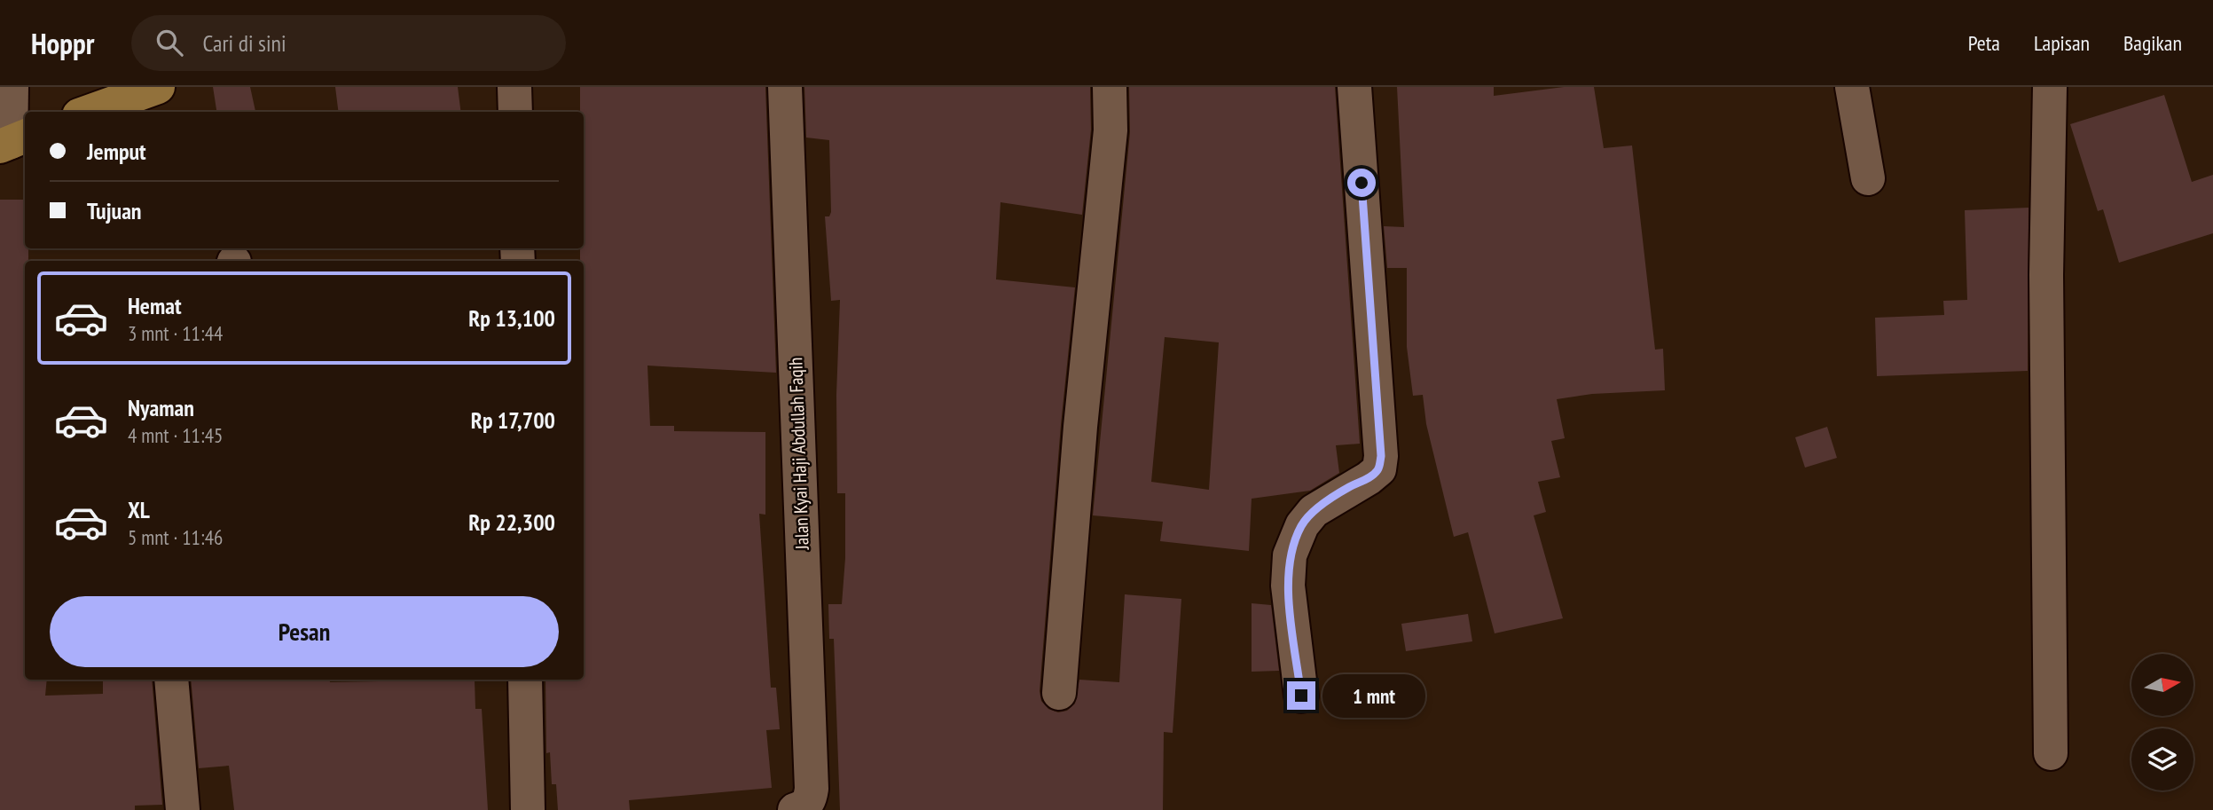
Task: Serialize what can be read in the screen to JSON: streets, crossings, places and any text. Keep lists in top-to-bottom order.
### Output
{
  "streets": {
    "street": ["Jalan Kyai Haji Abdullah Faqih"]
  },
  "north": "right",
  "page": {
    "header": "Hoppr",
    "search": "Cari di sini",
    "nav": ["Peta", "Lapisan", "Bagikan"],
    "banner": ["Jemput", "Tujuan"],
    "list": [
      {
        "name": "Hemat",
        "note": "3 mnt · 11:44",
        "value": "Rp 13,100"
      },
      {
        "name": "Nyaman",
        "note": "4 mnt · 11:45",
        "value": "Rp 17,700"
      },
      {
        "name": "XL",
        "note": "5 mnt · 11:46",
        "value": "Rp 22,300"
      }
    ],
    "buttons": "Pesan",
    "bubble": "1 mnt"
  }
}
